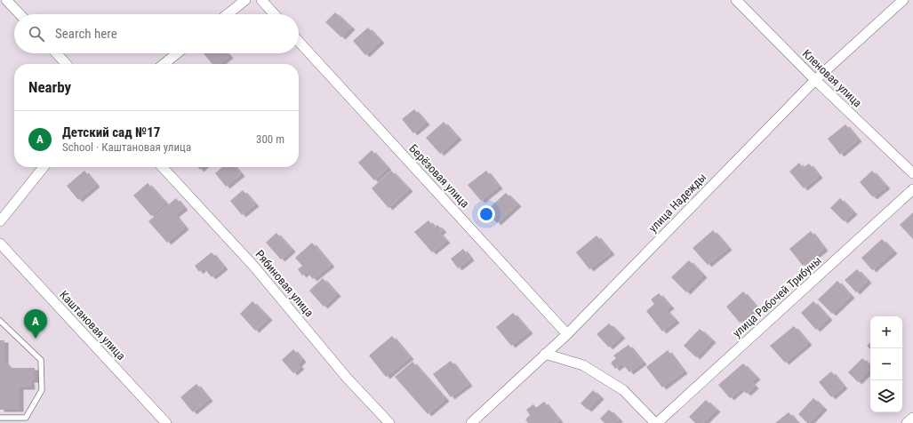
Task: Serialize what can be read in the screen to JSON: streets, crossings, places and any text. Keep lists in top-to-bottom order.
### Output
{
  "streets": {
    "street": [
      "Кленовая улица",
      "Берёзовая улица",
      "улица Надежды",
      "Рябиновая улица",
      "улица Рабочей Трибуны",
      "Каштановая улица"
    ]
  },
  "crossings": [
    ["Кленовая улица", "улица Надежды"],
    ["Берёзовая улица", "улица Надежды"]
  ],
  "page": {
    "search": "Search here",
    "heading": "Nearby",
    "list": [
      {
        "mark": "A",
        "name": "Детский сад №17",
        "note": "School · Каштановая улица",
        "value": "300 m"
      }
    ],
    "pins": "A",
    "map_buttons": ["+", "−"]
  }
}
